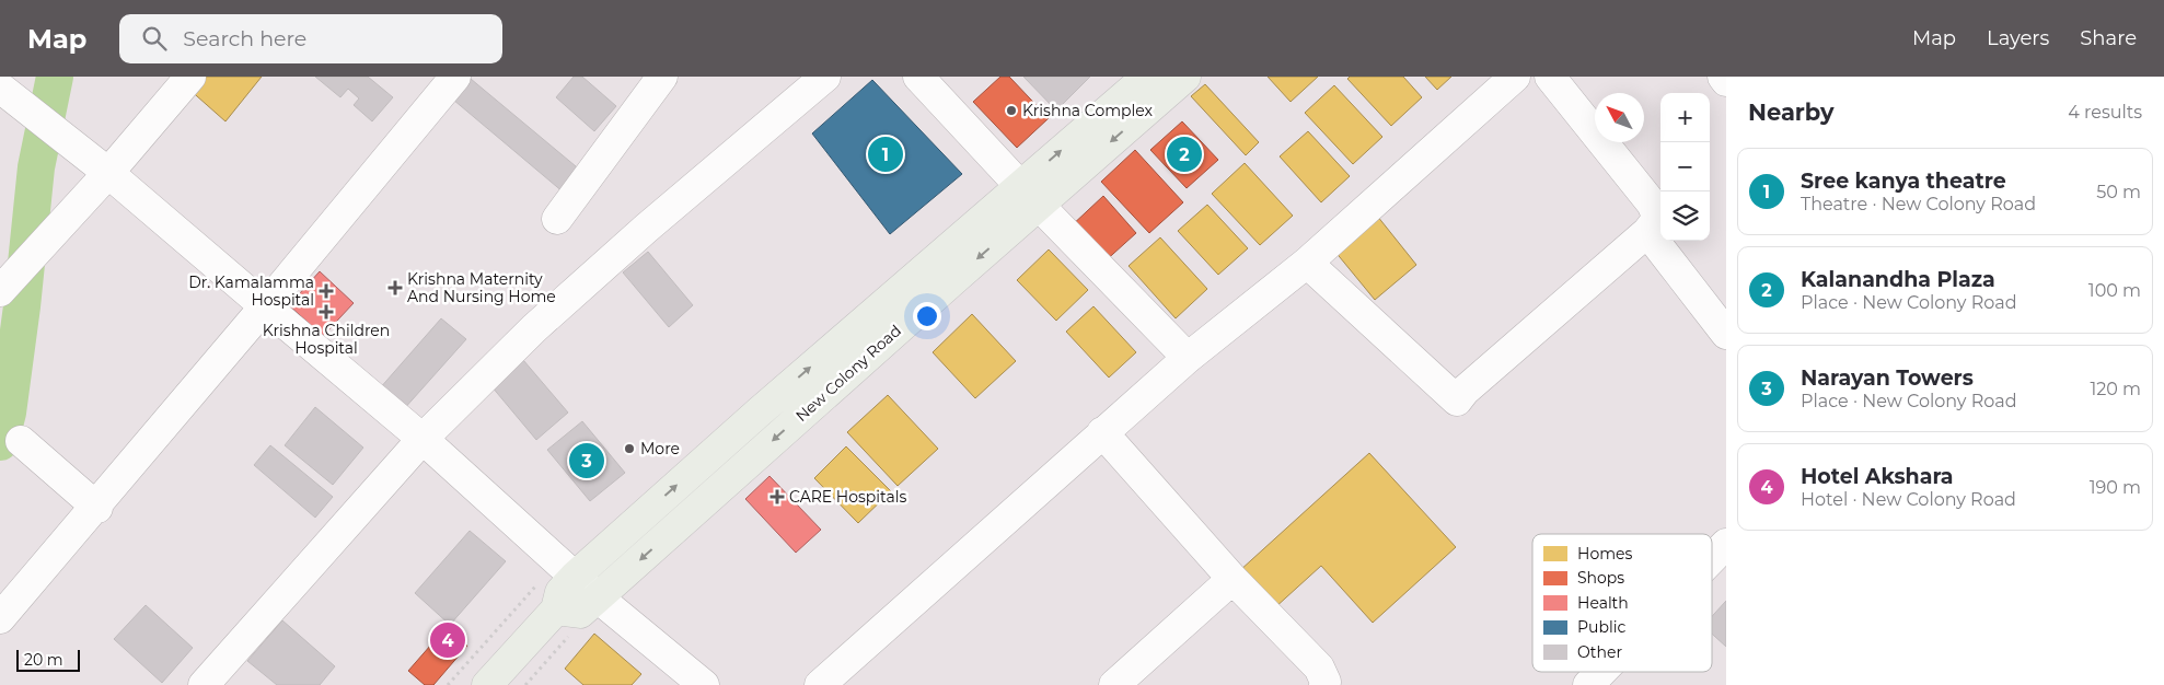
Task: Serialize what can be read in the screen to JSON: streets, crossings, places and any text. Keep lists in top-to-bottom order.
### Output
{
  "streets": {
    "main road": ["New Colony Road"]
  },
  "places": {
    "other": ["Krishna Complex", "More"],
    "health": [
      "Krishna Maternity And Nursing Home",
      "Dr. Kamalamma Hospital",
      "Krishna Children Hospital",
      "CARE Hospitals"
    ]
  },
  "legend": [
    "Homes",
    "Shops",
    "Health",
    "Public",
    "Other"
  ],
  "scale_bar": "20 m",
  "north": "top left",
  "page": {
    "header": "Map",
    "search": "Search here",
    "nav": ["Map", "Layers", "Share"],
    "heading": ["Nearby", "4 results"],
    "map_buttons": ["+", "−"],
    "pins": [
      "1",
      "2",
      "3",
      "4"
    ],
    "list": [
      {
        "mark": "1",
        "name": "Sree kanya theatre",
        "note": "Theatre · New Colony Road",
        "value": "50 m"
      },
      {
        "mark": "2",
        "name": "Kalanandha Plaza",
        "note": "Place · New Colony Road",
        "value": "100 m"
      },
      {
        "mark": "3",
        "name": "Narayan Towers",
        "note": "Place · New Colony Road",
        "value": "120 m"
      },
      {
        "mark": "4",
        "name": "Hotel Akshara",
        "note": "Hotel · New Colony Road",
        "value": "190 m"
      }
    ],
    "scale": "20 m"
  }
}
